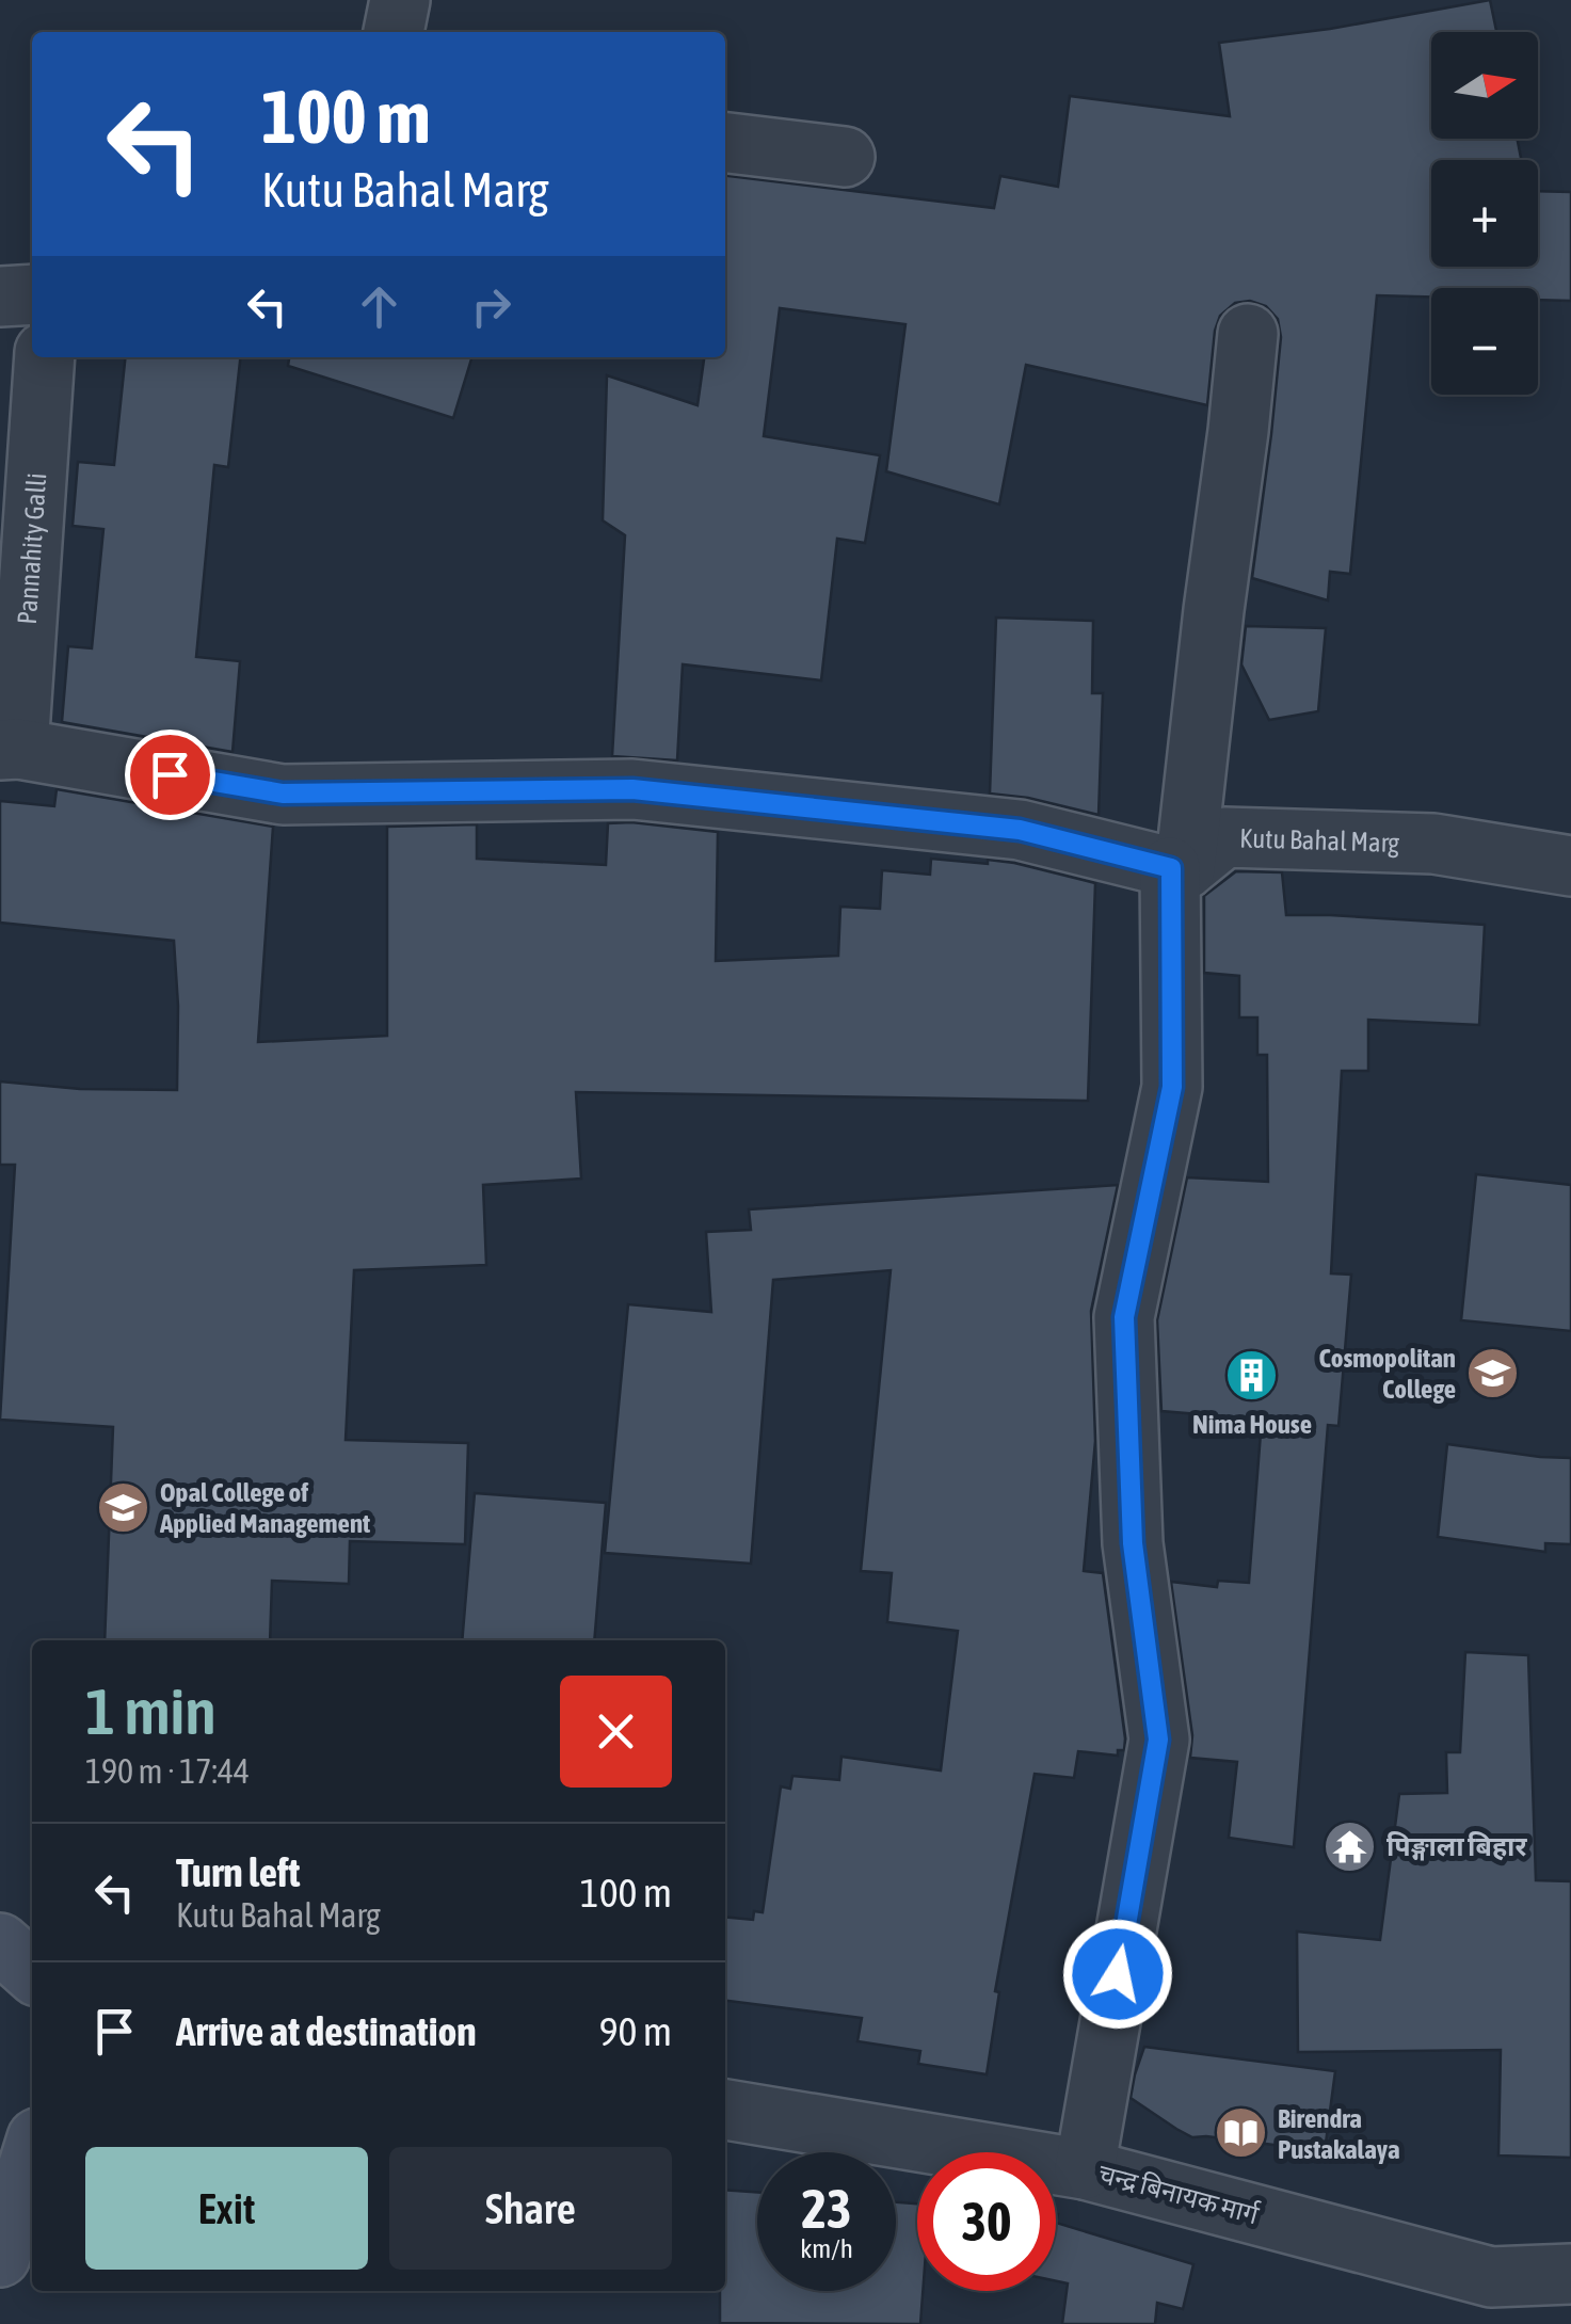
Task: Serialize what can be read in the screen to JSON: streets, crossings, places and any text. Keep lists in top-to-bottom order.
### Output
{
  "streets": {
    "street": ["Pannahity Galli", "Kutu Bahal Marg", "चन्द्र बिनायक मार्ग"]
  },
  "places": {
    "school or university": ["Cosmopolitan College", "Opal College of Applied Management"],
    "building": ["Nima House"],
    "temple": ["पिङ्गाला बिहार"],
    "library": ["Birendra Pustakalaya"]
  },
  "north": "right",
  "page": {
    "map_buttons": ["+", "−"],
    "turn": ["100 m", "Kutu Bahal Marg"],
    "heading": ["1 min", "190 m · 17:44"],
    "list": [
      {
        "name": "Turn left",
        "note": "Kutu Bahal Marg",
        "value": "100 m"
      },
      {
        "name": "Arrive at destination",
        "value": "90 m"
      }
    ],
    "buttons": ["Exit", "Share"],
    "speed": "23 km/h",
    "limit": "30"
  }
}
